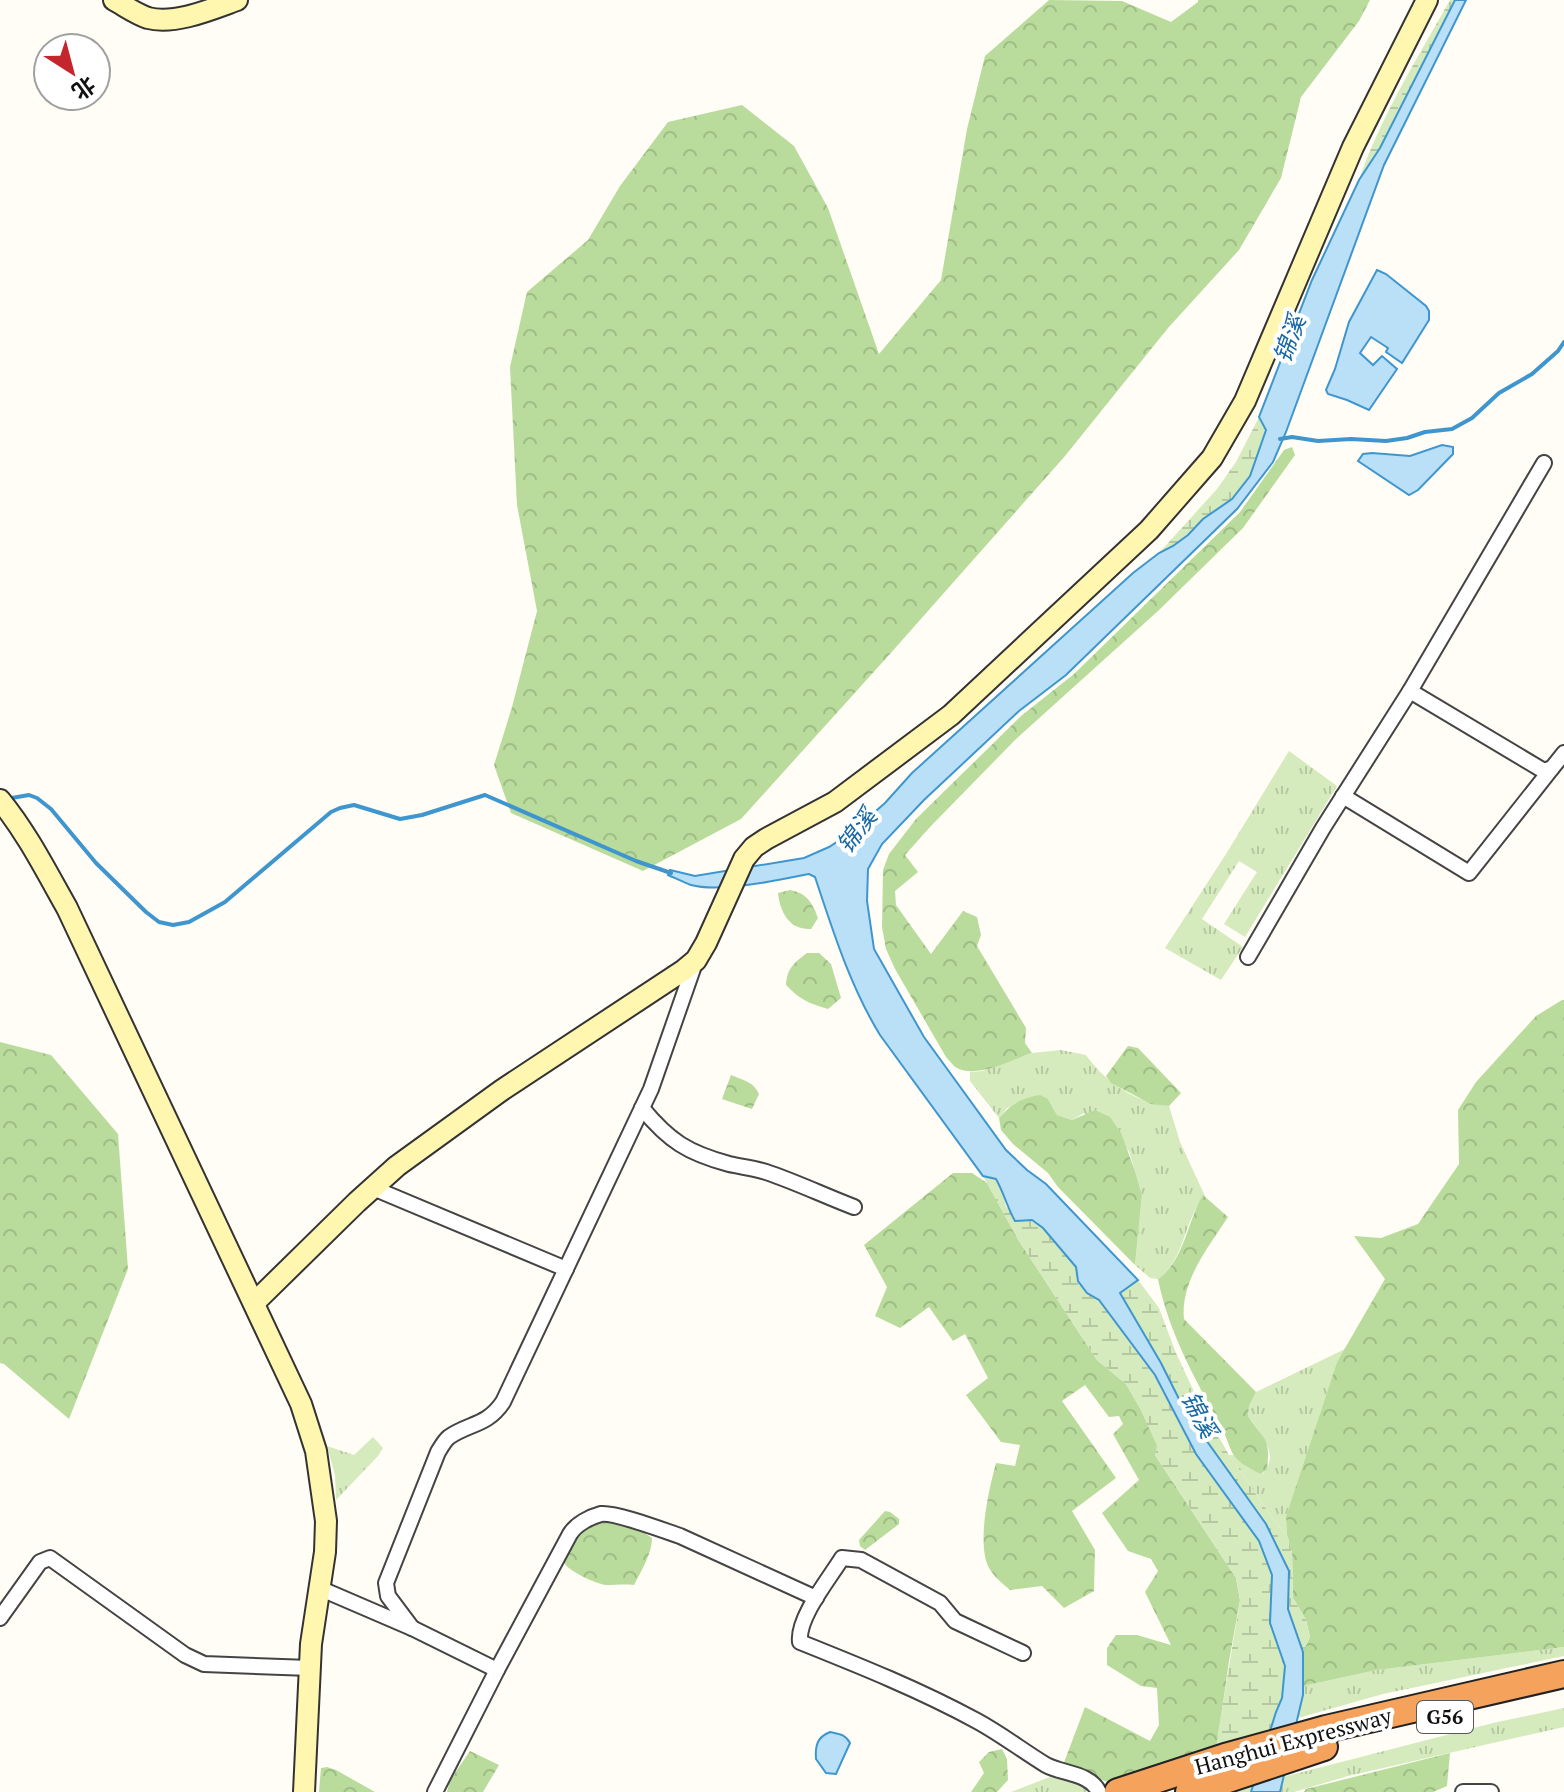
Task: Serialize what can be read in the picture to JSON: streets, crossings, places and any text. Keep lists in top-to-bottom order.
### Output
{
  "streets": {
    "highway": ["G56", "Hanghui Expressway"]
  },
  "water": ["锦溪"],
  "north": "bottom right"
}
